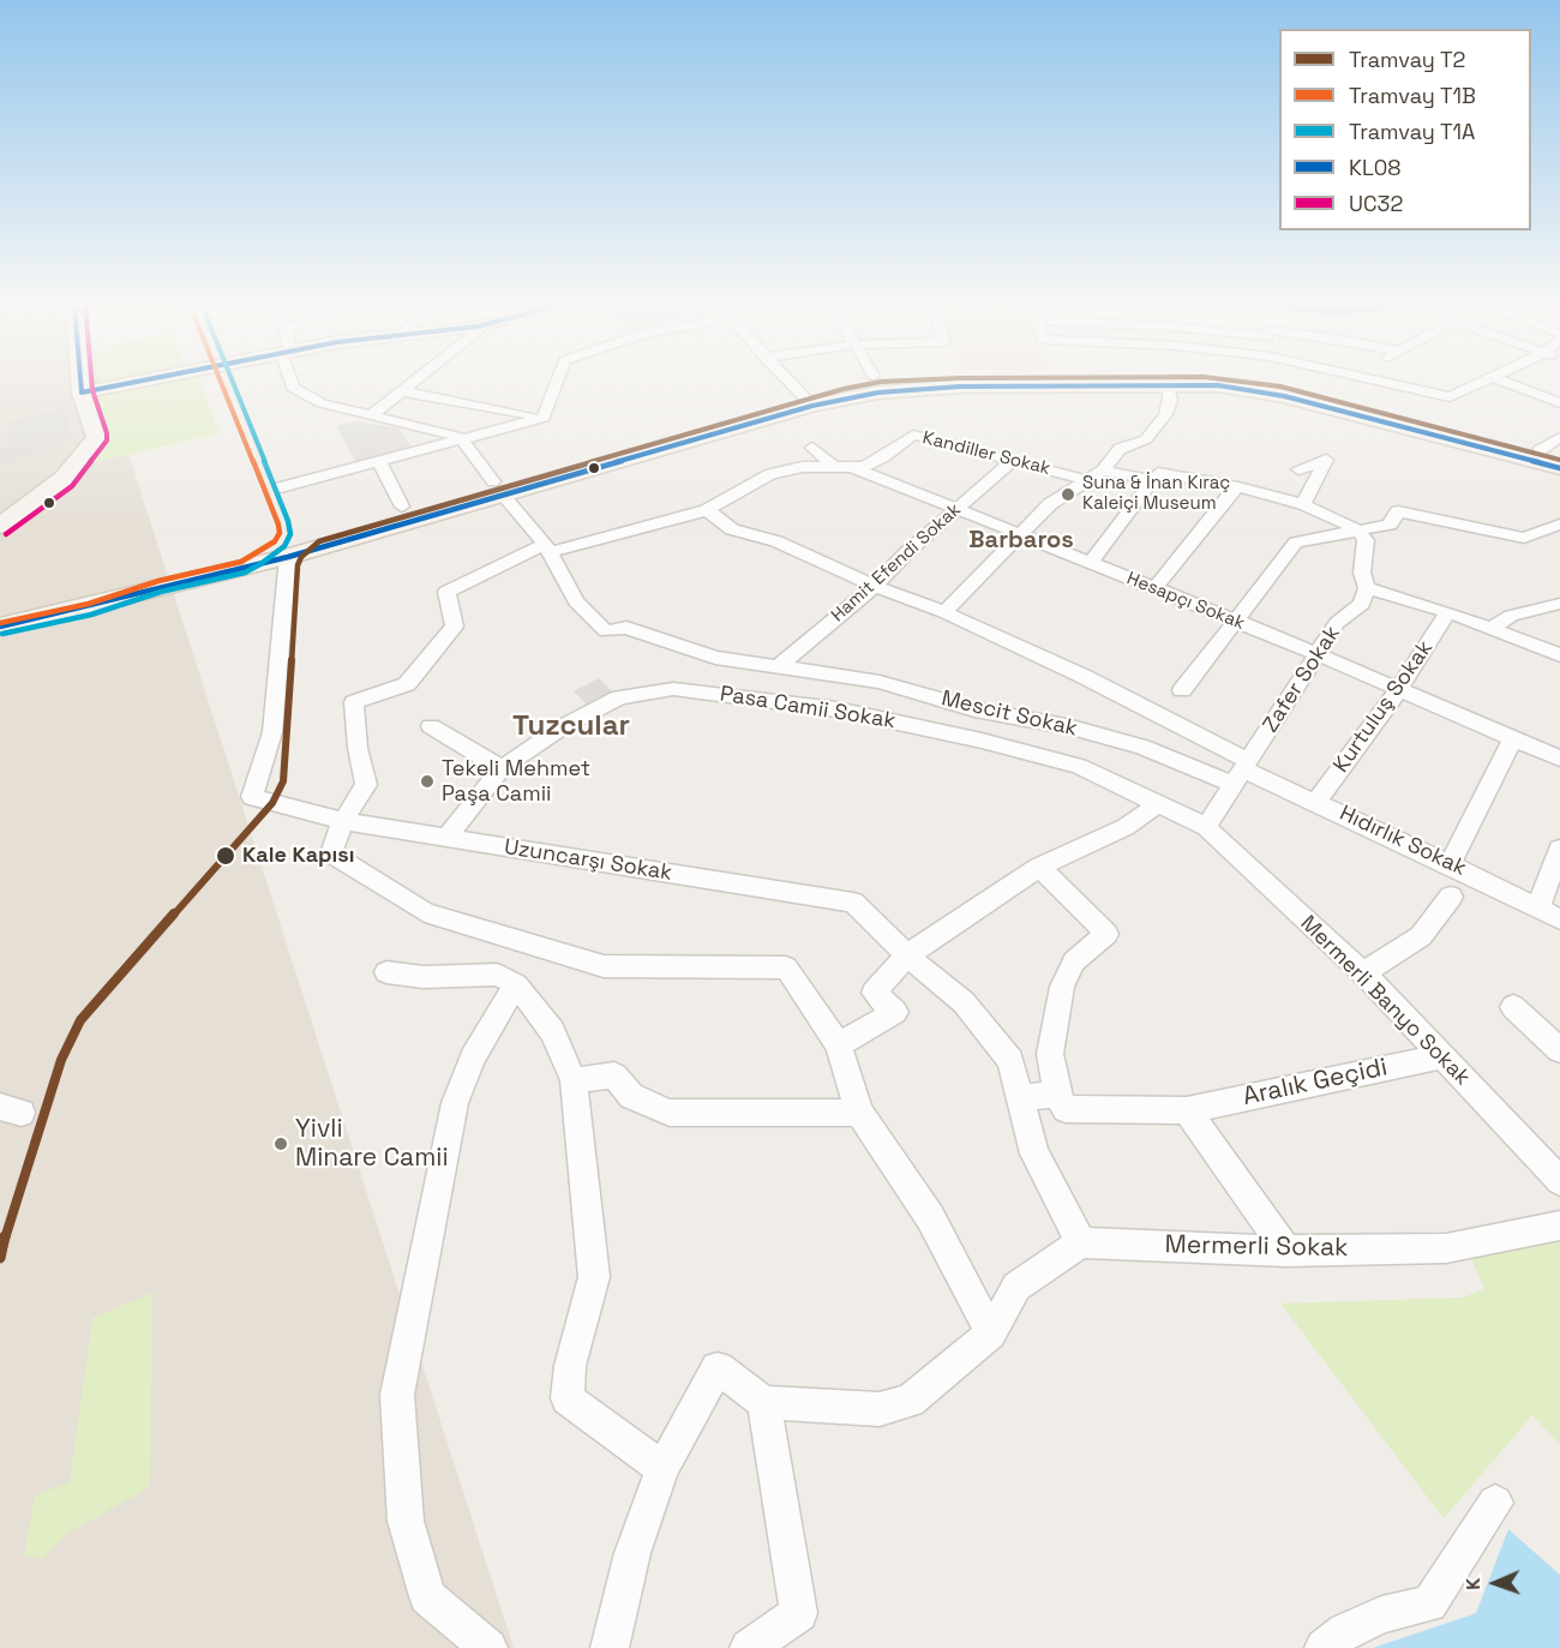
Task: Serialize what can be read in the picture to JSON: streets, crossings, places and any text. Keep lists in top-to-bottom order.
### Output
{
  "streets": {
    "street": [
      "Kandiller Sokak",
      "Hamit Efendi Sokak",
      "Hesapçı Sokak",
      "Zafer Sokak",
      "Kurtuluş Sokak",
      "Pasa Camii Sokak",
      "Mescit Sokak",
      "Hıdırlık Sokak",
      "Uzuncarşı Sokak",
      "Mermerli Banyo Sokak",
      "Aralık Geçidi",
      "Mermerli Sokak"
    ]
  },
  "crossings": [
    ["Kandiller Sokak", "Hamit Efendi Sokak"],
    ["Kandiller Sokak", "Hesapçı Sokak"],
    ["Hamit Efendi Sokak", "Hesapçı Sokak"],
    ["Hamit Efendi Sokak", "Mescit Sokak"],
    ["Hesapçı Sokak", "Zafer Sokak"],
    ["Hesapçı Sokak", "Kurtuluş Sokak"],
    ["Zafer Sokak", "Pasa Camii Sokak"],
    ["Zafer Sokak", "Mescit Sokak"],
    ["Zafer Sokak", "Hıdırlık Sokak"],
    ["Zafer Sokak", "Mermerli Banyo Sokak"],
    ["Kurtuluş Sokak", "Hıdırlık Sokak"],
    ["Pasa Camii Sokak", "Uzuncarşı Sokak"],
    ["Pasa Camii Sokak", "Mermerli Banyo Sokak"],
    ["Mescit Sokak", "Hıdırlık Sokak"],
    ["Uzuncarşı Sokak", "Mermerli Sokak"],
    ["Mermerli Banyo Sokak", "Aralık Geçidi"]
  ],
  "districts": ["Barbaros", "Tuzcular"],
  "places": [
    "Suna & İnan Kıraç Kaleiçi Museum",
    "Tekeli Mehmet Paşa Camii",
    "Kale Kapısı",
    "Yivli Minare Camii"
  ],
  "lines": [
    "tram line T2",
    "tram line T1B",
    "tram line T1A",
    "transit line KL08",
    "transit line UC32"
  ],
  "legend": [
    "Tramvay T2",
    "Tramvay T1B",
    "Tramvay T1A",
    "KL08",
    "UC32"
  ],
  "north": "left"
}
